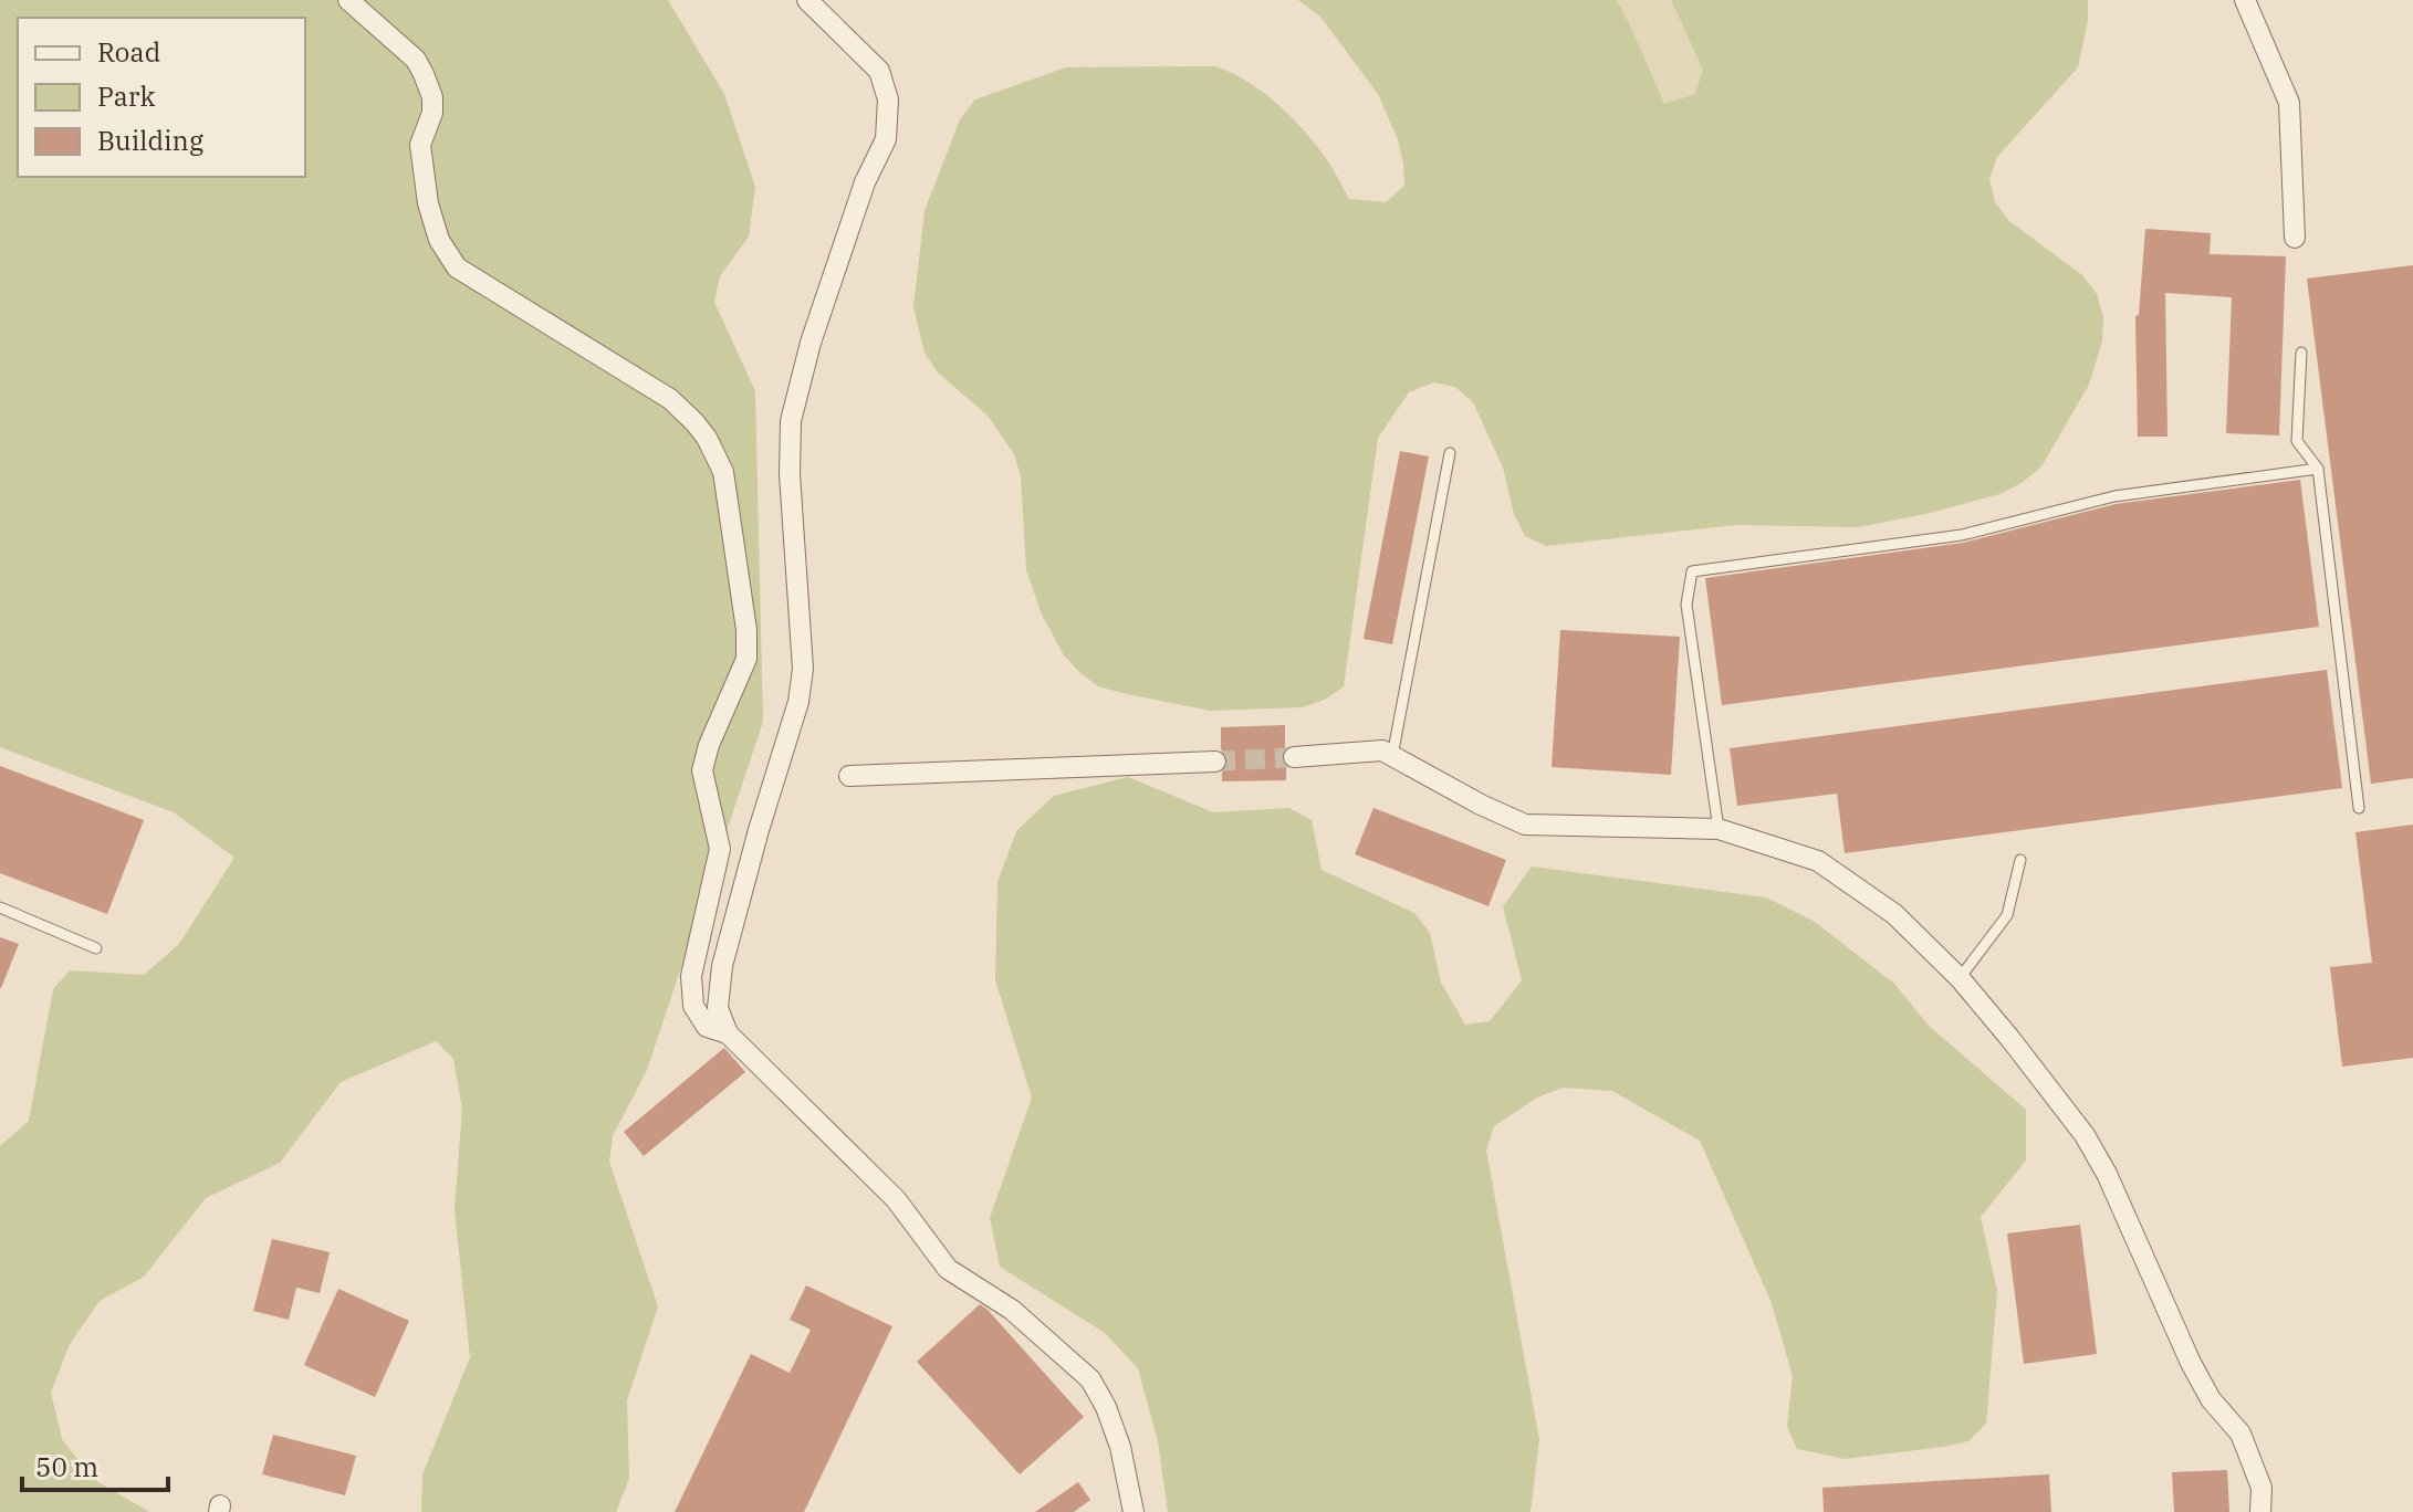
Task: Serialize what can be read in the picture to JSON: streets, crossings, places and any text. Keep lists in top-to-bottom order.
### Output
{
  "legend": ["Road", "Park", "Building"],
  "scale_bar": "50 m"
}
